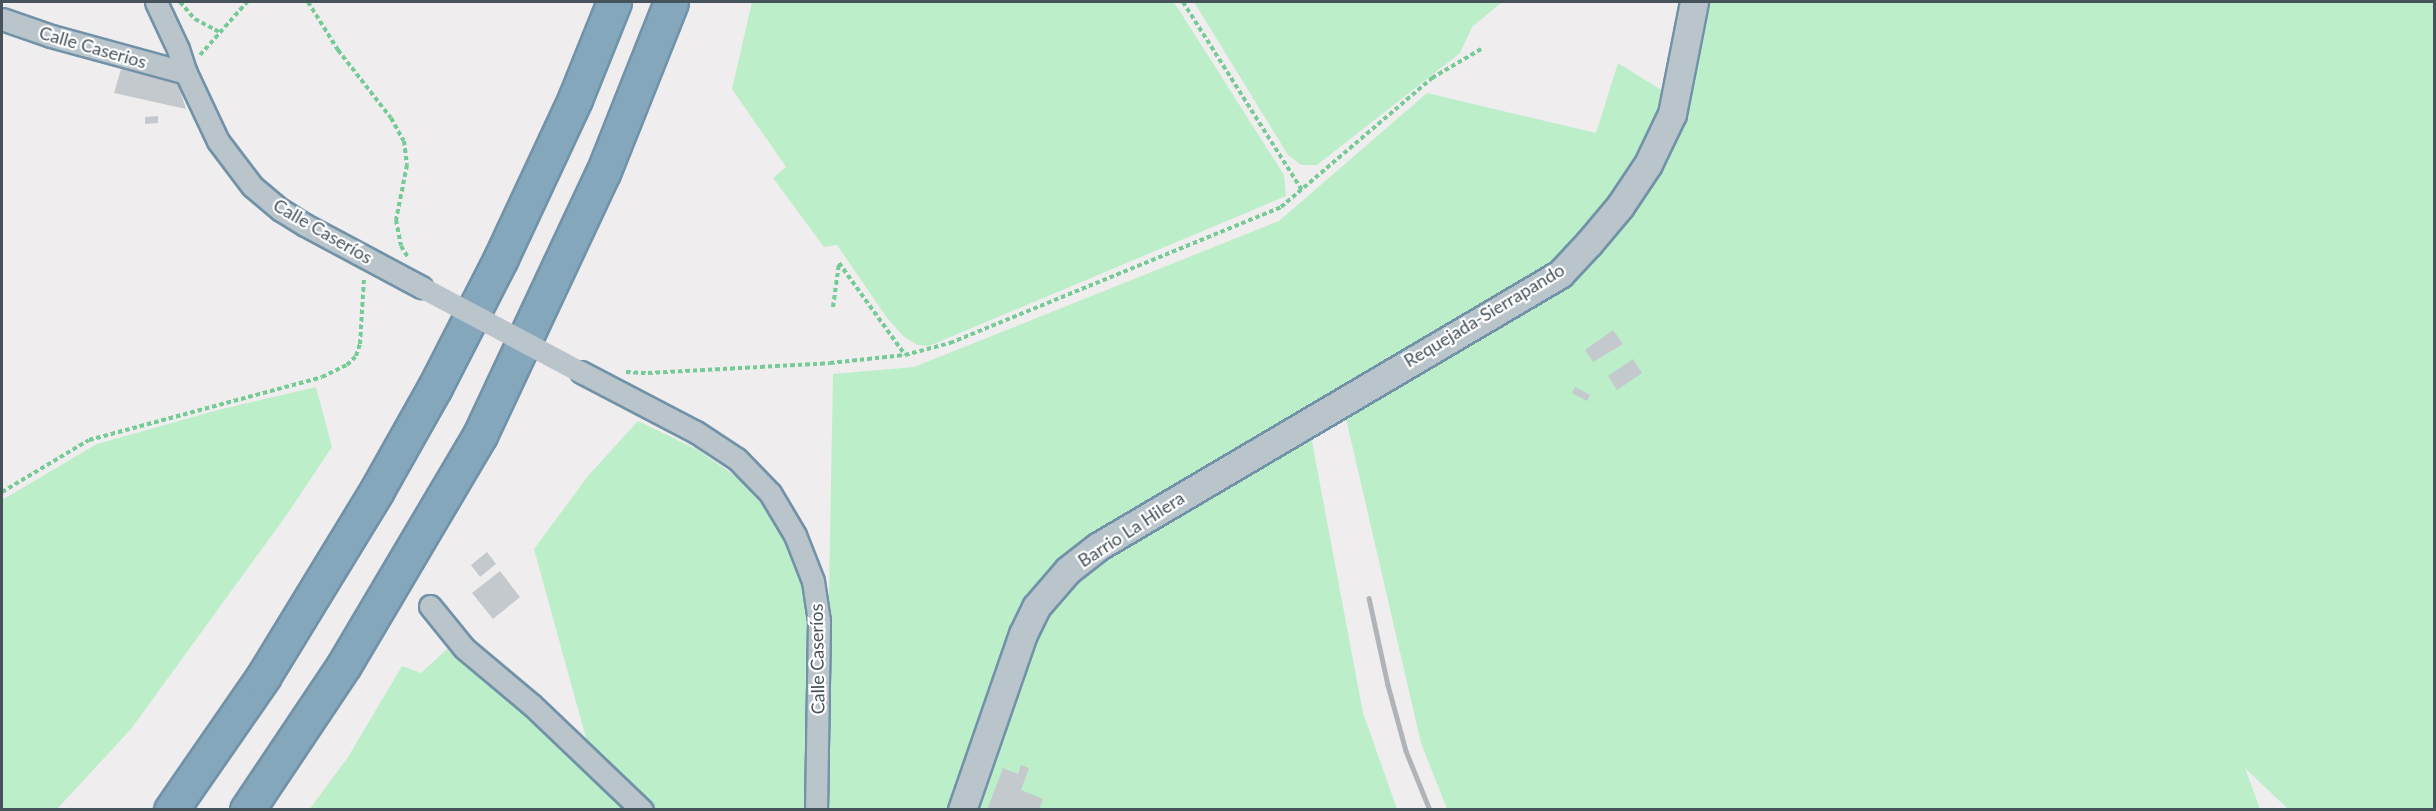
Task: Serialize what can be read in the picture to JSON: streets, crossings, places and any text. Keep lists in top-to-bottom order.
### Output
{
  "streets": {
    "street": [
      "Calle Caserios",
      "Calle Caseríos",
      "Requejada-Sierrapando",
      "Barrio La Hilera"
    ]
  },
  "crossings": [
    ["Calle Caserios", "Calle Caseríos"],
    ["Requejada-Sierrapando", "Barrio La Hilera"]
  ]
}
